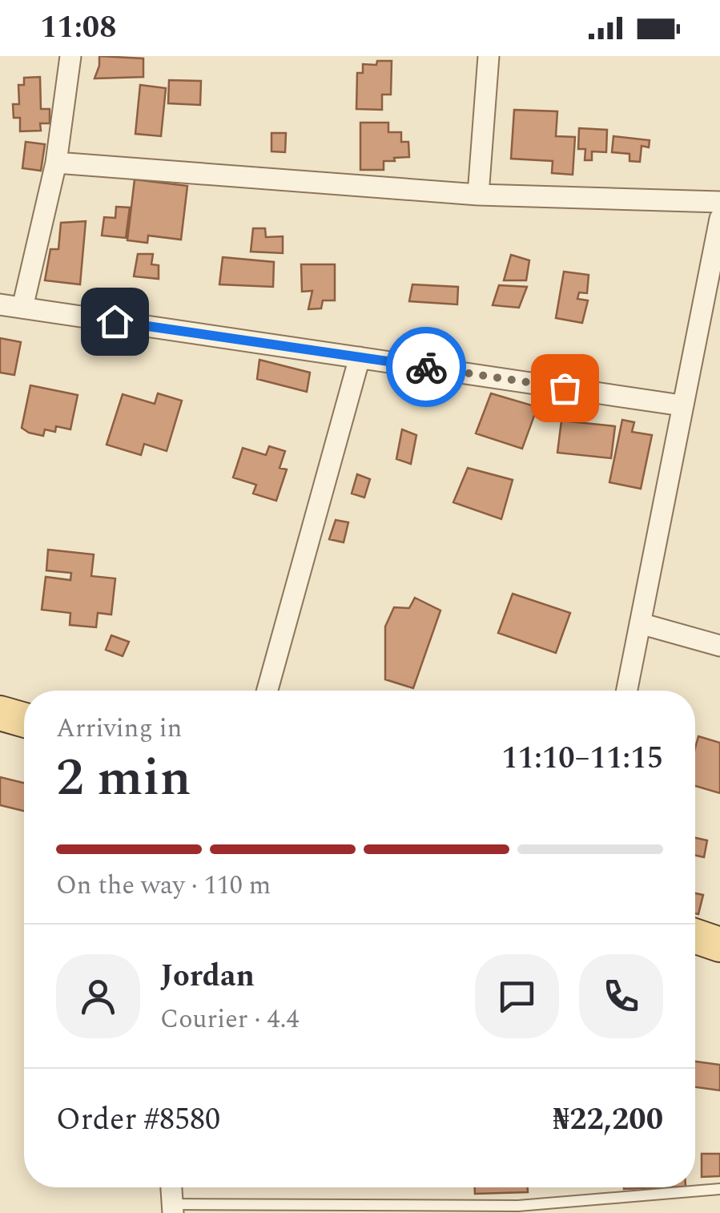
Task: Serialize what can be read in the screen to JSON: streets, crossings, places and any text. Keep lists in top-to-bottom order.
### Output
{
  "page": {
    "status": "11:08",
    "heading": ["2 min", "Arriving in", "11:10–11:15"],
    "panel": [
      "Jordan",
      "Courier · 4.4",
      "Order #8580",
      "₦22,200"
    ],
    "bar": "On the way · 110 m"
  }
}
